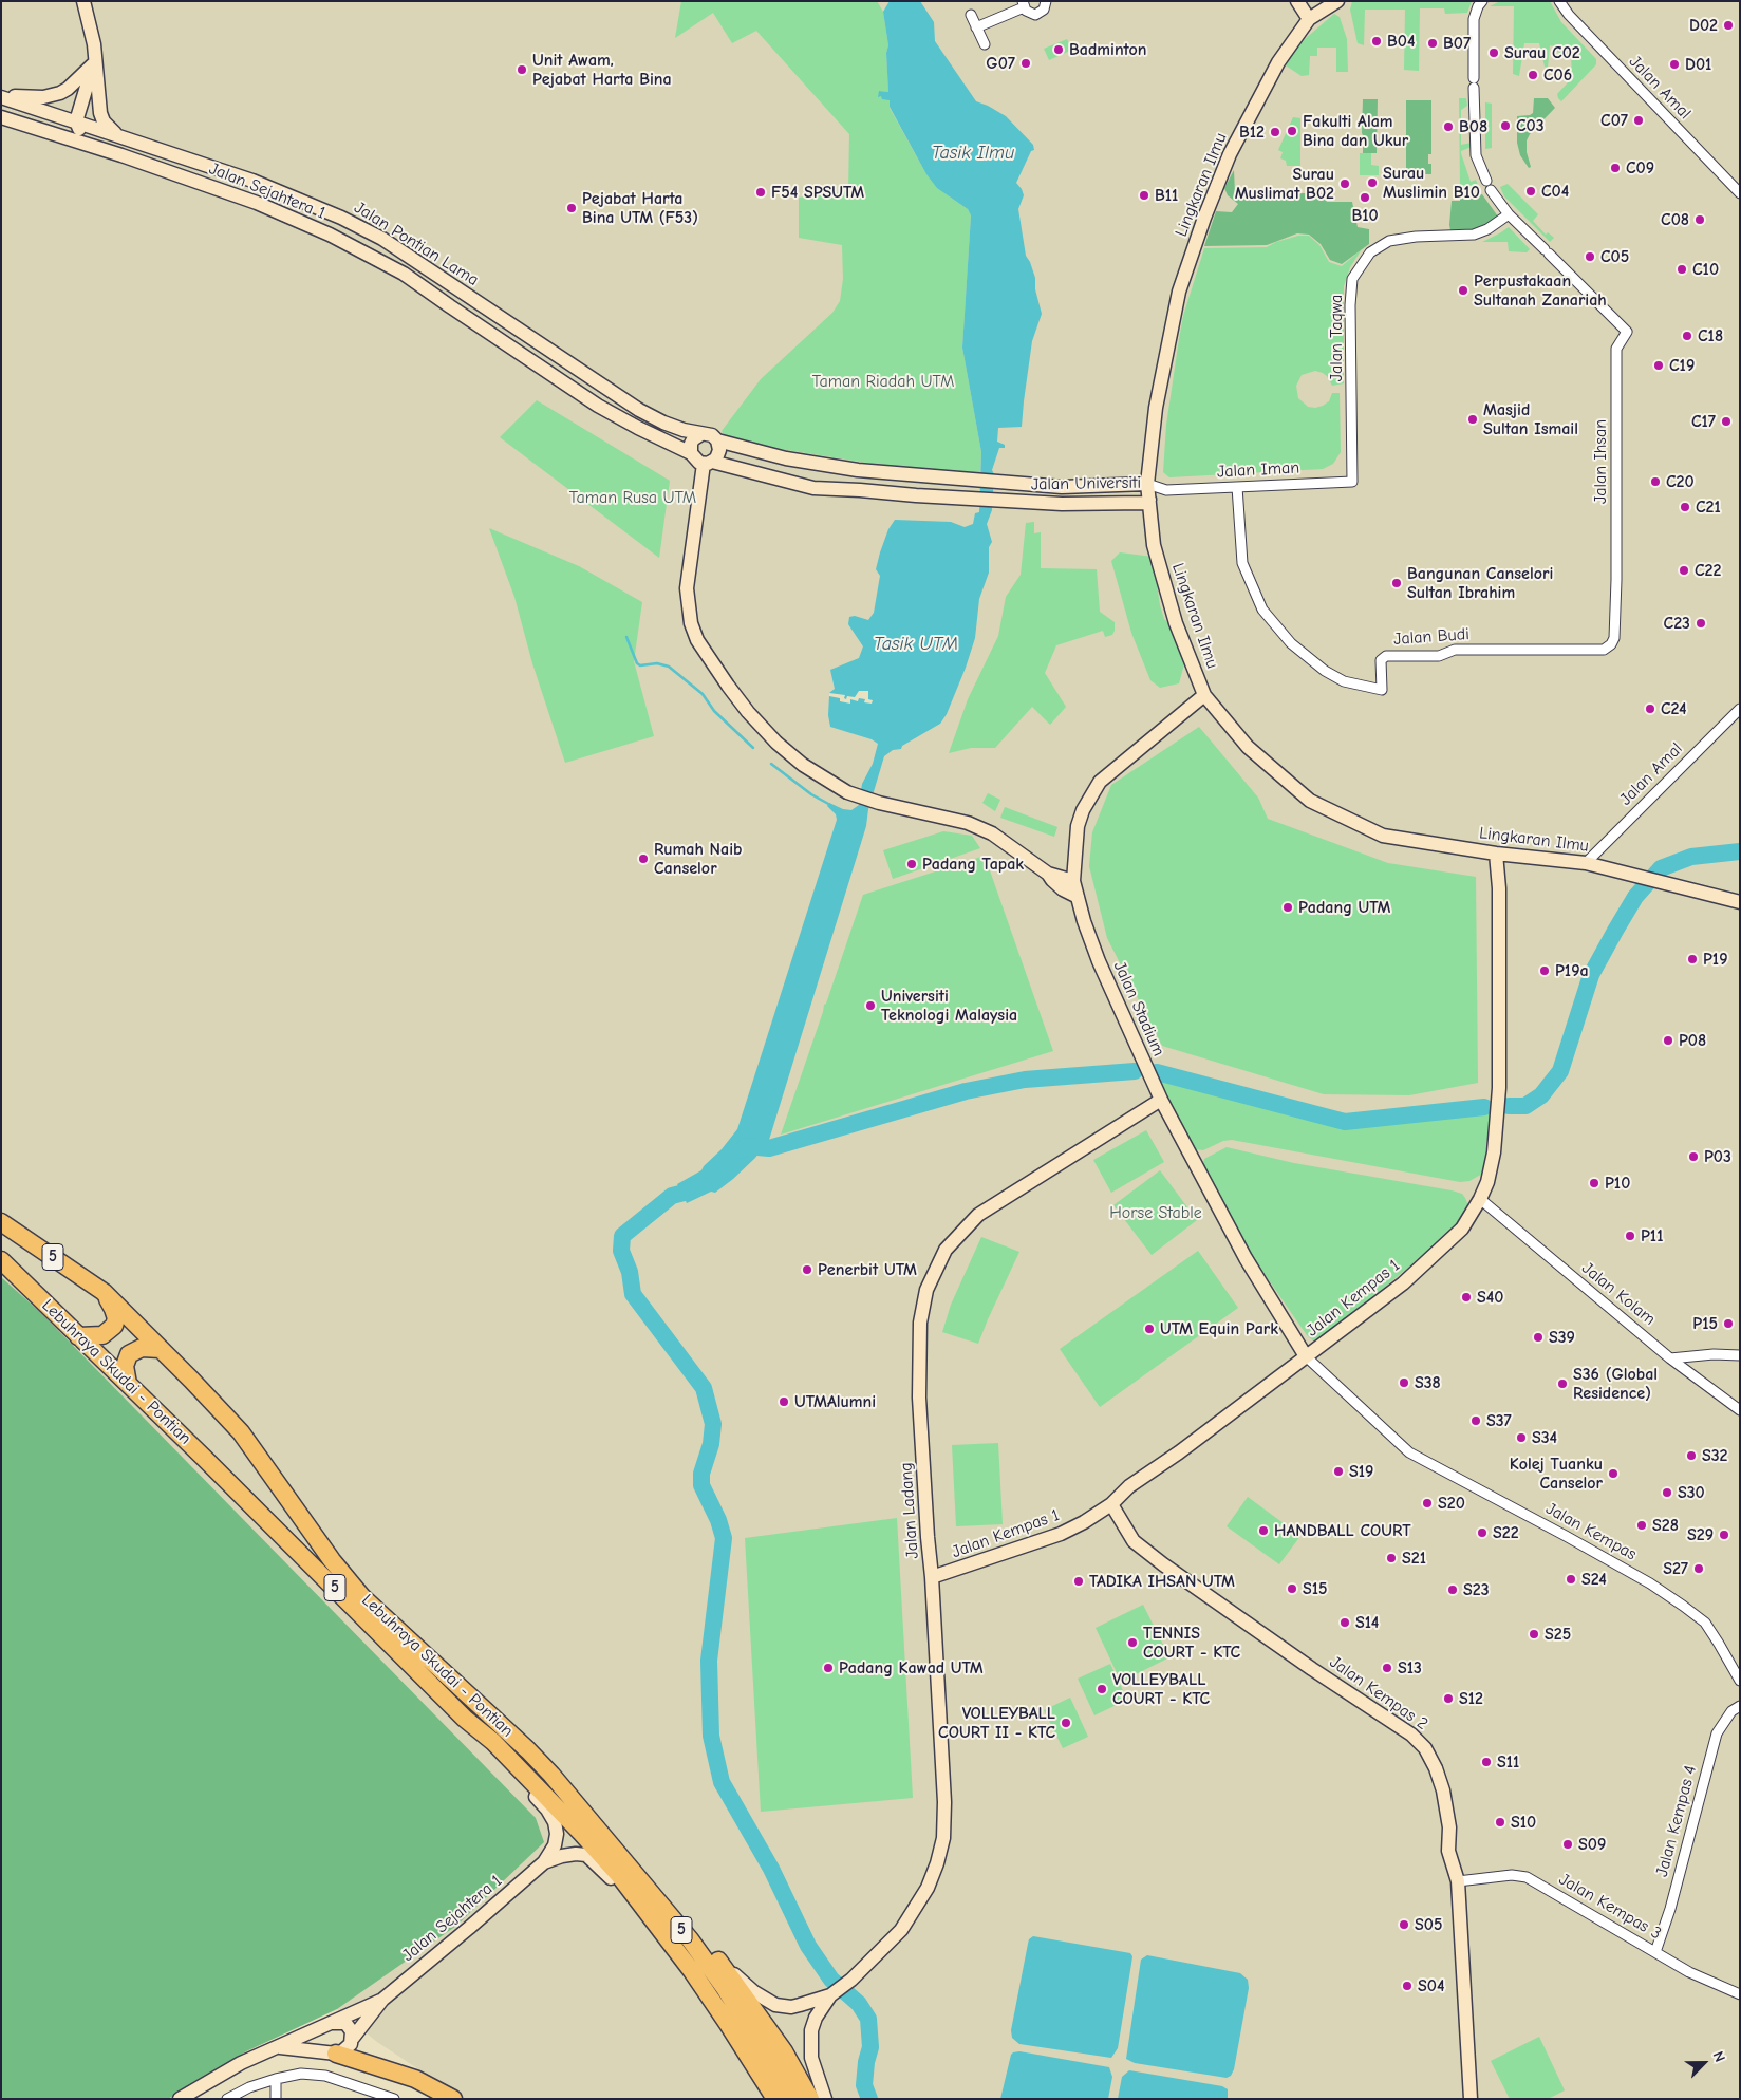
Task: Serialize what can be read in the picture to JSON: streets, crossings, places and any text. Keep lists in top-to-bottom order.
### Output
{
  "streets": {
    "highway": ["5", "Lebuhraya Skudai - Pontian"],
    "street": [
      "Jalan Amal",
      "Lingkaran Ilmu",
      "Jalan Sejahtera 1",
      "Jalan Pontian Lama",
      "Jalan Taqwa",
      "Jalan Ihsan",
      "Jalan Iman",
      "Jalan Universiti",
      "Jalan Budi",
      "Jalan Stadium",
      "Jalan Kolam",
      "Jalan Kempas 1",
      "Jalan Ladang",
      "Jalan Kempas",
      "Jalan Kempas 2",
      "Jalan Kempas 4",
      "Jalan Kempas 3"
    ]
  },
  "crossings": [
    ["Jalan Amal", "Lingkaran Ilmu"],
    ["Lingkaran Ilmu", "Jalan Universiti"],
    ["Lingkaran Ilmu", "Jalan Stadium"],
    ["Lingkaran Ilmu", "Jalan Kempas 1"],
    ["Jalan Sejahtera 1", "Jalan Pontian Lama"],
    ["Jalan Sejahtera 1", "Jalan Universiti"],
    ["Jalan Sejahtera 1", "Lebuhraya Skudai - Pontian"],
    ["Jalan Pontian Lama", "Jalan Universiti"],
    ["Jalan Taqwa", "Jalan Ihsan"],
    ["Jalan Taqwa", "Jalan Iman"],
    ["Jalan Ihsan", "Jalan Budi"],
    ["Jalan Iman", "Jalan Universiti"],
    ["Jalan Iman", "Jalan Budi"],
    ["Jalan Stadium", "Jalan Kempas 1"],
    ["Jalan Stadium", "Jalan Ladang"],
    ["Jalan Stadium", "Jalan Kempas"],
    ["Jalan Kolam", "Jalan Kempas 1"],
    ["Jalan Kempas 1", "Jalan Ladang"],
    ["Jalan Kempas 1", "Jalan Kempas"],
    ["Jalan Kempas 1", "Jalan Kempas 2"],
    ["Jalan Kempas 2", "Jalan Kempas 3"],
    ["Jalan Kempas 4", "Jalan Kempas 3"]
  ],
  "water": ["Tasik Ilmu", "Tasik UTM"],
  "parks": ["Taman Riadah UTM", "Taman Rusa UTM", "Horse Stable"],
  "places": [
    "D02",
    "B04",
    "B07",
    "Badminton",
    "Surau C02",
    "G07",
    "D01",
    "Unit Awam, Pejabat Harta Bina",
    "C06",
    "C07",
    "C03",
    "B08",
    "Fakulti Alam Bina dan Ukur",
    "B12",
    "C09",
    "Surau Muslimin B10",
    "Surau Muslimat B02",
    "C04",
    "F54 SPSUTM",
    "B11",
    "B10",
    "Pejabat Harta Bina UTM (F53)",
    "C08",
    "C05",
    "C10",
    "Perpustakaan Sultanah Zanariah",
    "C18",
    "C19",
    "Masjid Sultan Ismail",
    "C17",
    "C20",
    "C21",
    "C22",
    "Bangunan Canselori Sultan Ibrahim",
    "C23",
    "C24",
    "Rumah Naib Canselor",
    "Padang Tapak",
    "Padang UTM",
    "P19",
    "P19a",
    "Universiti Teknologi Malaysia",
    "P08",
    "P03",
    "P10",
    "P11",
    "Penerbit UTM",
    "S40",
    "P15",
    "UTM Equin Park",
    "S39",
    "S38",
    "S36 (Global Residence)",
    "UTMAlumni",
    "S37",
    "S34",
    "S32",
    "S19",
    "Kolej Tuanku Canselor",
    "S30",
    "S20",
    "S28",
    "HANDBALL COURT",
    "S22",
    "S29",
    "S21",
    "S27",
    "S24",
    "TADIKA IHSAN UTM",
    "S15",
    "S23",
    "S14",
    "S25",
    "TENNIS COURT - KTC",
    "Padang Kawad UTM",
    "S13",
    "VOLLEYBALL COURT - KTC",
    "S12",
    "VOLLEYBALL COURT II - KTC",
    "S11",
    "S10",
    "S09",
    "S05",
    "S04"
  ],
  "north": "top right"
}
